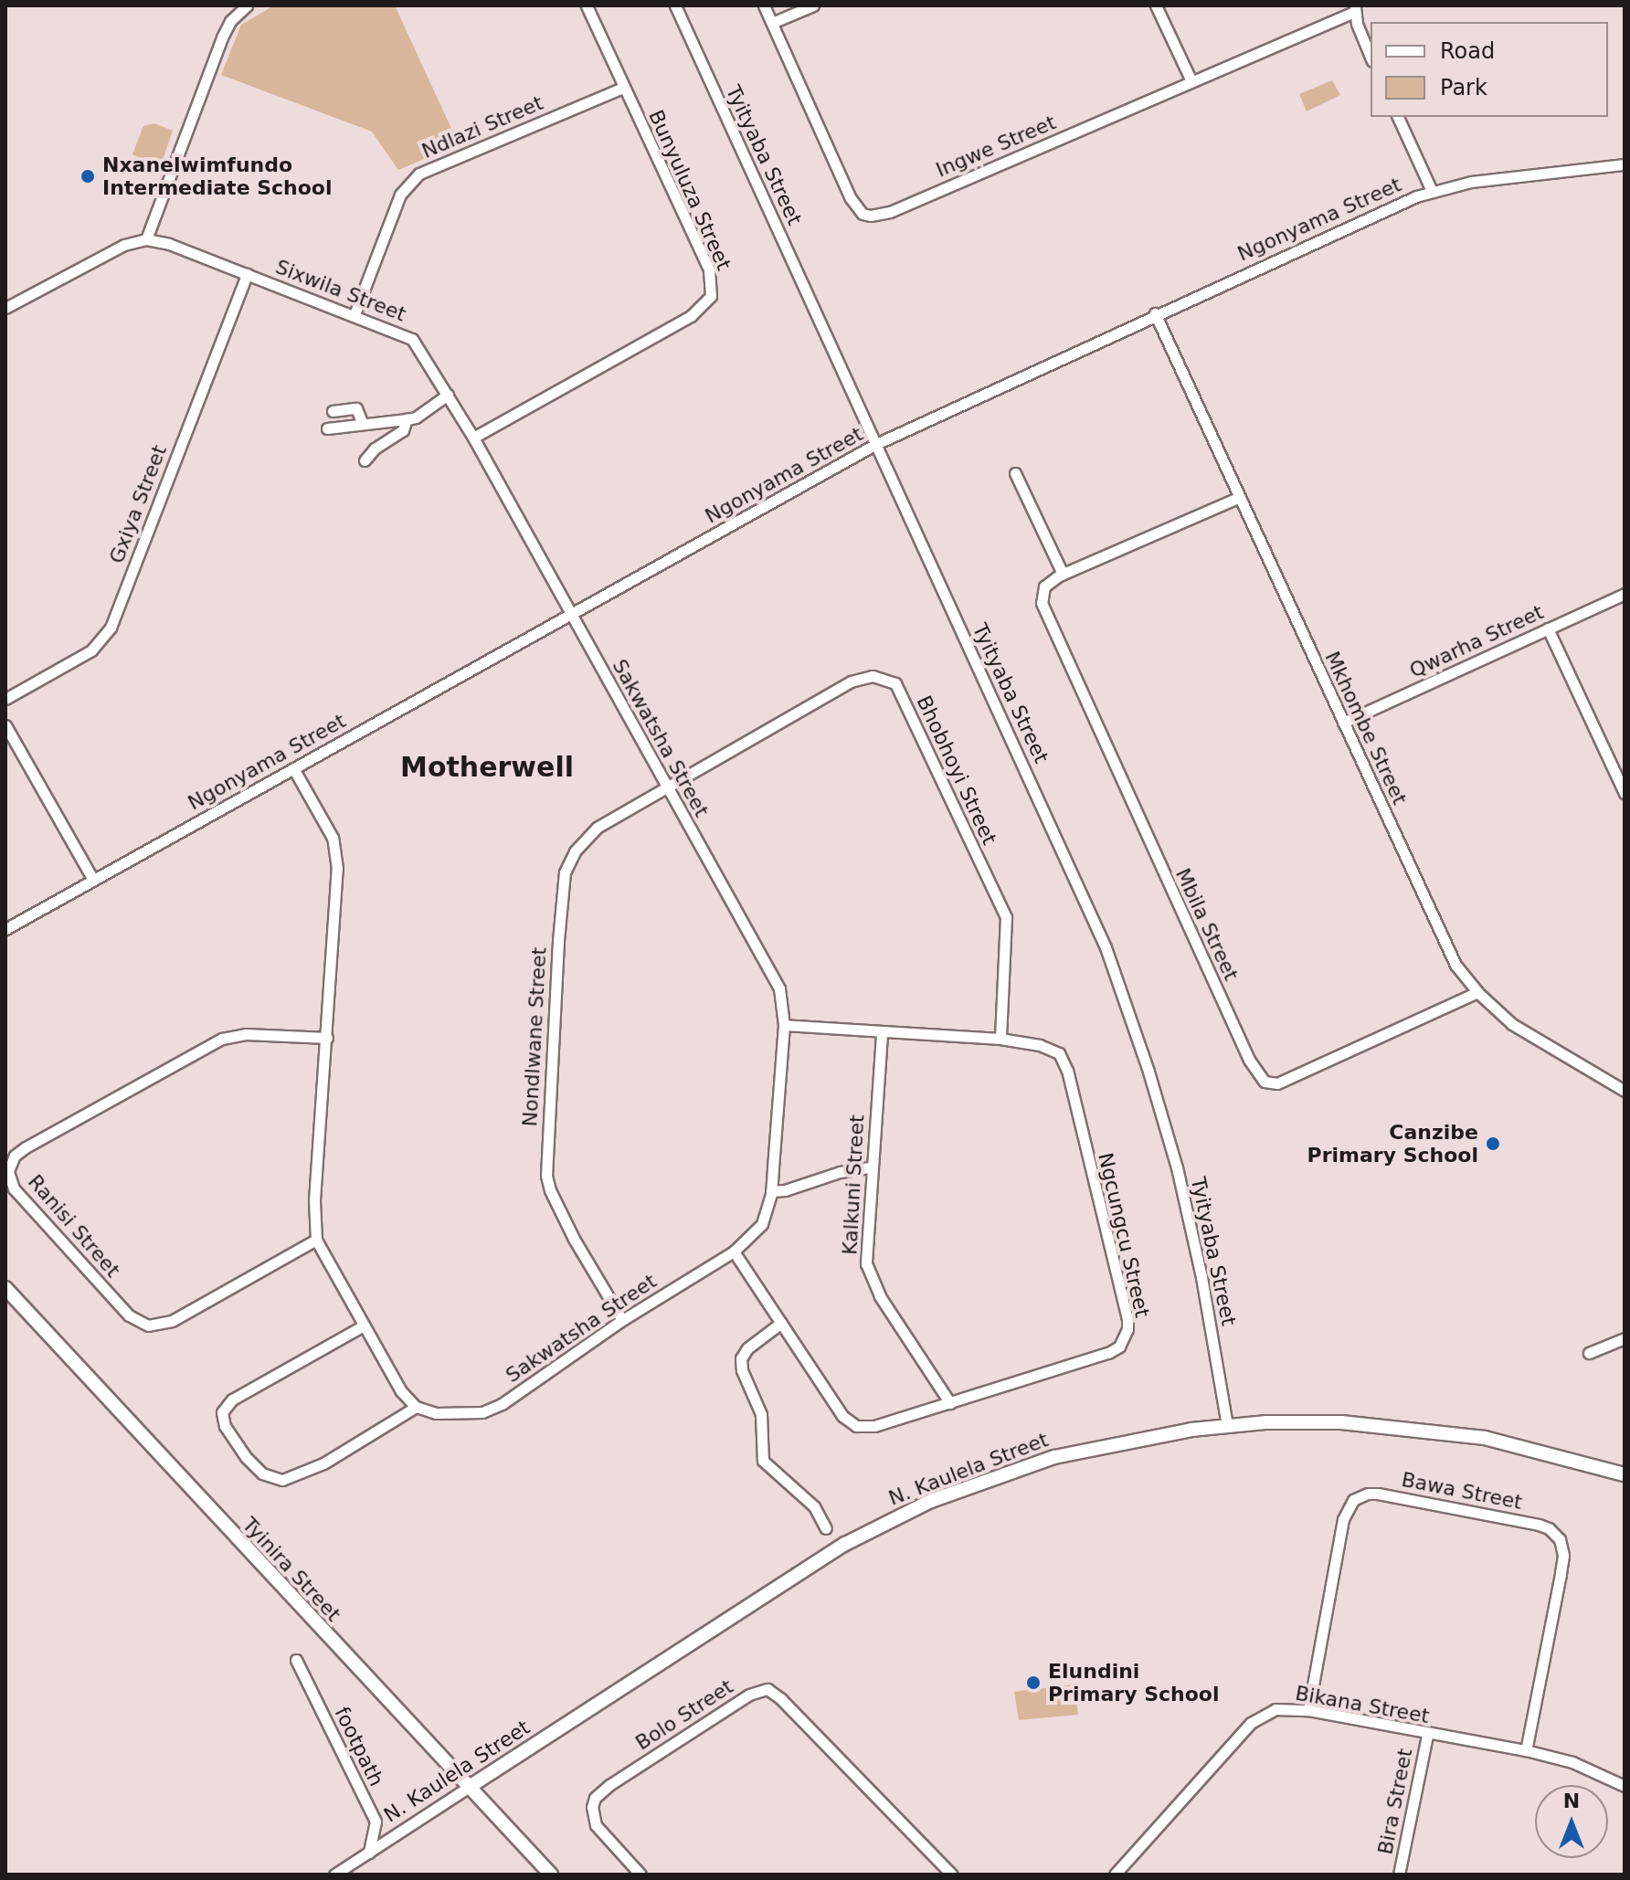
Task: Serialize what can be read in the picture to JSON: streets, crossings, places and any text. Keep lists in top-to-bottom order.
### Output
{
  "streets": {
    "street": [
      "Ndlazi Street",
      "Ingwe Street",
      "Tyityaba Street",
      "Bunyuluza Street",
      "Ngonyama Street",
      "Sixwila Street",
      "Gxiya Street",
      "Qwarha Street",
      "Mkhombe Street",
      "Sakwatsha Street",
      "Bhobhoyi Street",
      "Mbila Street",
      "Nondlwane Street",
      "Kalkuni Street",
      "Ranisi Street",
      "Ngcungcu Street",
      "N. Kaulela Street",
      "Bawa Street",
      "Tyinira Street",
      "Bikana Street",
      "Bolo Street",
      "footpath",
      "Bira Street"
    ]
  },
  "crossings": [
    ["Ndlazi Street", "Bunyuluza Street"],
    ["Ndlazi Street", "Sixwila Street"],
    ["Tyityaba Street", "Ngonyama Street"],
    ["Tyityaba Street", "N. Kaulela Street"],
    ["Bunyuluza Street", "Sixwila Street"],
    ["Ngonyama Street", "Sixwila Street"],
    ["Ngonyama Street", "Mkhombe Street"],
    ["Ngonyama Street", "Sakwatsha Street"],
    ["Sixwila Street", "Gxiya Street"],
    ["Sixwila Street", "Sakwatsha Street"],
    ["Qwarha Street", "Mkhombe Street"],
    ["Mkhombe Street", "Mbila Street"],
    ["Sakwatsha Street", "Bhobhoyi Street"],
    ["Sakwatsha Street", "Nondlwane Street"],
    ["Sakwatsha Street", "Ngcungcu Street"],
    ["Bhobhoyi Street", "Nondlwane Street"],
    ["Bhobhoyi Street", "Ngcungcu Street"],
    ["Kalkuni Street", "Ngcungcu Street"],
    ["N. Kaulela Street", "Tyinira Street"],
    ["N. Kaulela Street", "footpath"],
    ["Bawa Street", "Bikana Street"],
    ["Bikana Street", "Bira Street"]
  ],
  "districts": ["Motherwell"],
  "places": ["Nxanelwimfundo Intermediate School", "Canzibe Primary School", "Elundini Primary School"],
  "legend": ["Road", "Park"],
  "north": "top"
}
